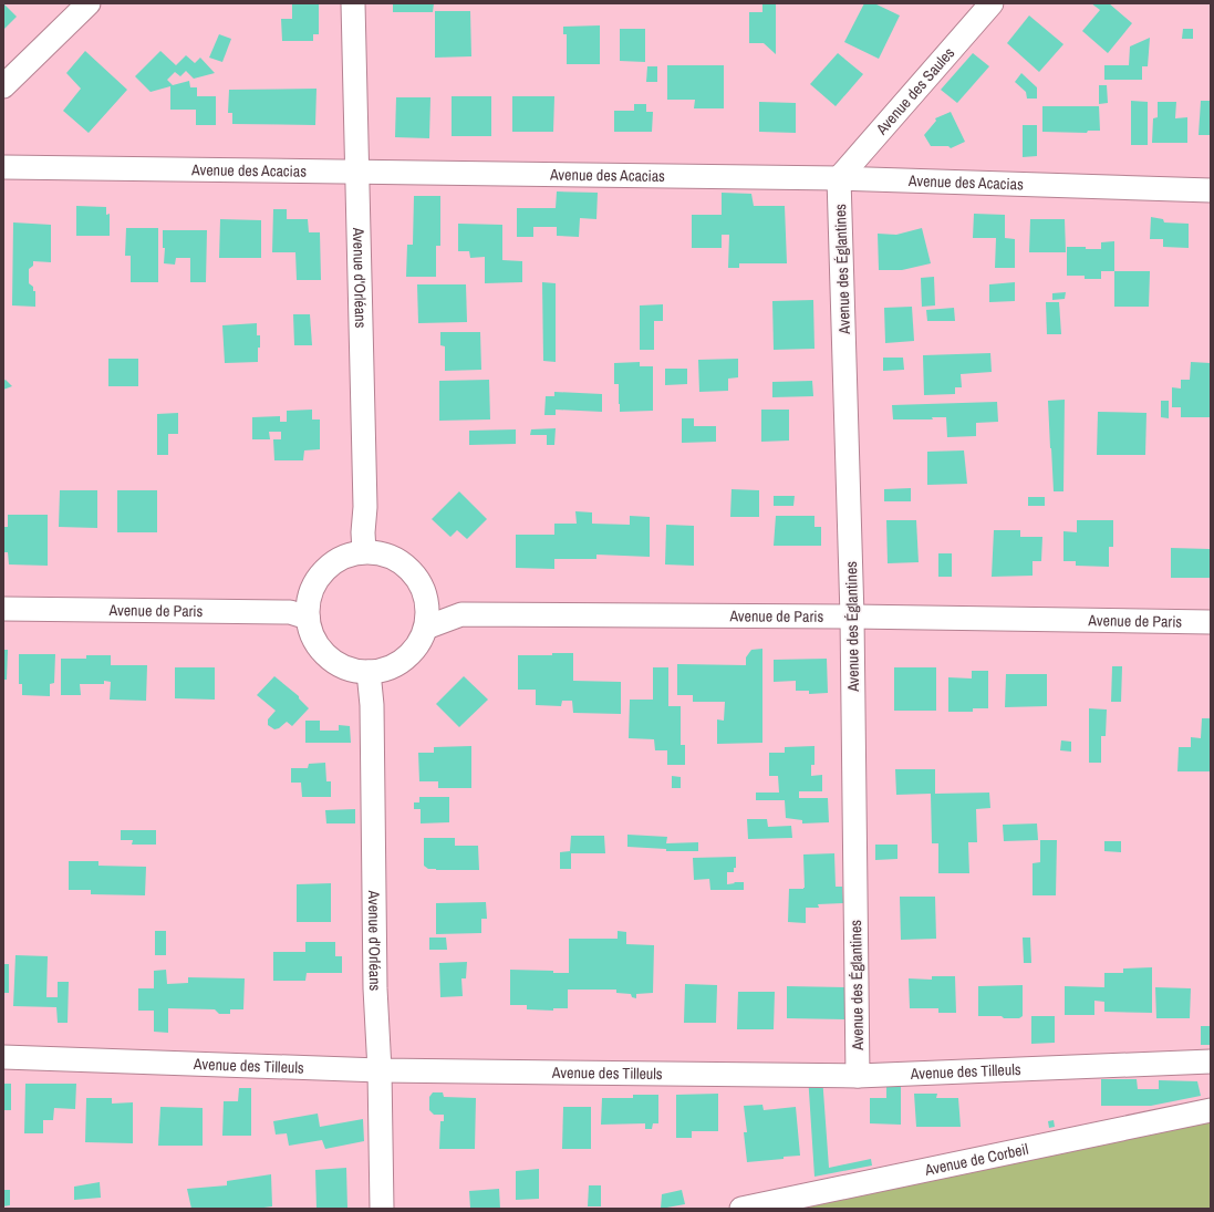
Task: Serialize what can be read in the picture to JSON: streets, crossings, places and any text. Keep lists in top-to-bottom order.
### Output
{
  "streets": {
    "street": [
      "Avenue des Saules",
      "Avenue des Acacias",
      "Avenue des Églantines",
      "Avenue d'Orléans",
      "Avenue de Paris",
      "Avenue des Tilleuls",
      "Avenue de Corbeil"
    ]
  },
  "crossings": [
    ["Avenue des Saules", "Avenue des Acacias"],
    ["Avenue des Saules", "Avenue des Églantines"],
    ["Avenue des Acacias", "Avenue des Églantines"],
    ["Avenue des Acacias", "Avenue d'Orléans"],
    ["Avenue des Églantines", "Avenue de Paris"],
    ["Avenue des Églantines", "Avenue des Tilleuls"],
    ["Avenue d'Orléans", "Avenue de Paris"],
    ["Avenue d'Orléans", "Avenue des Tilleuls"]
  ]
}
